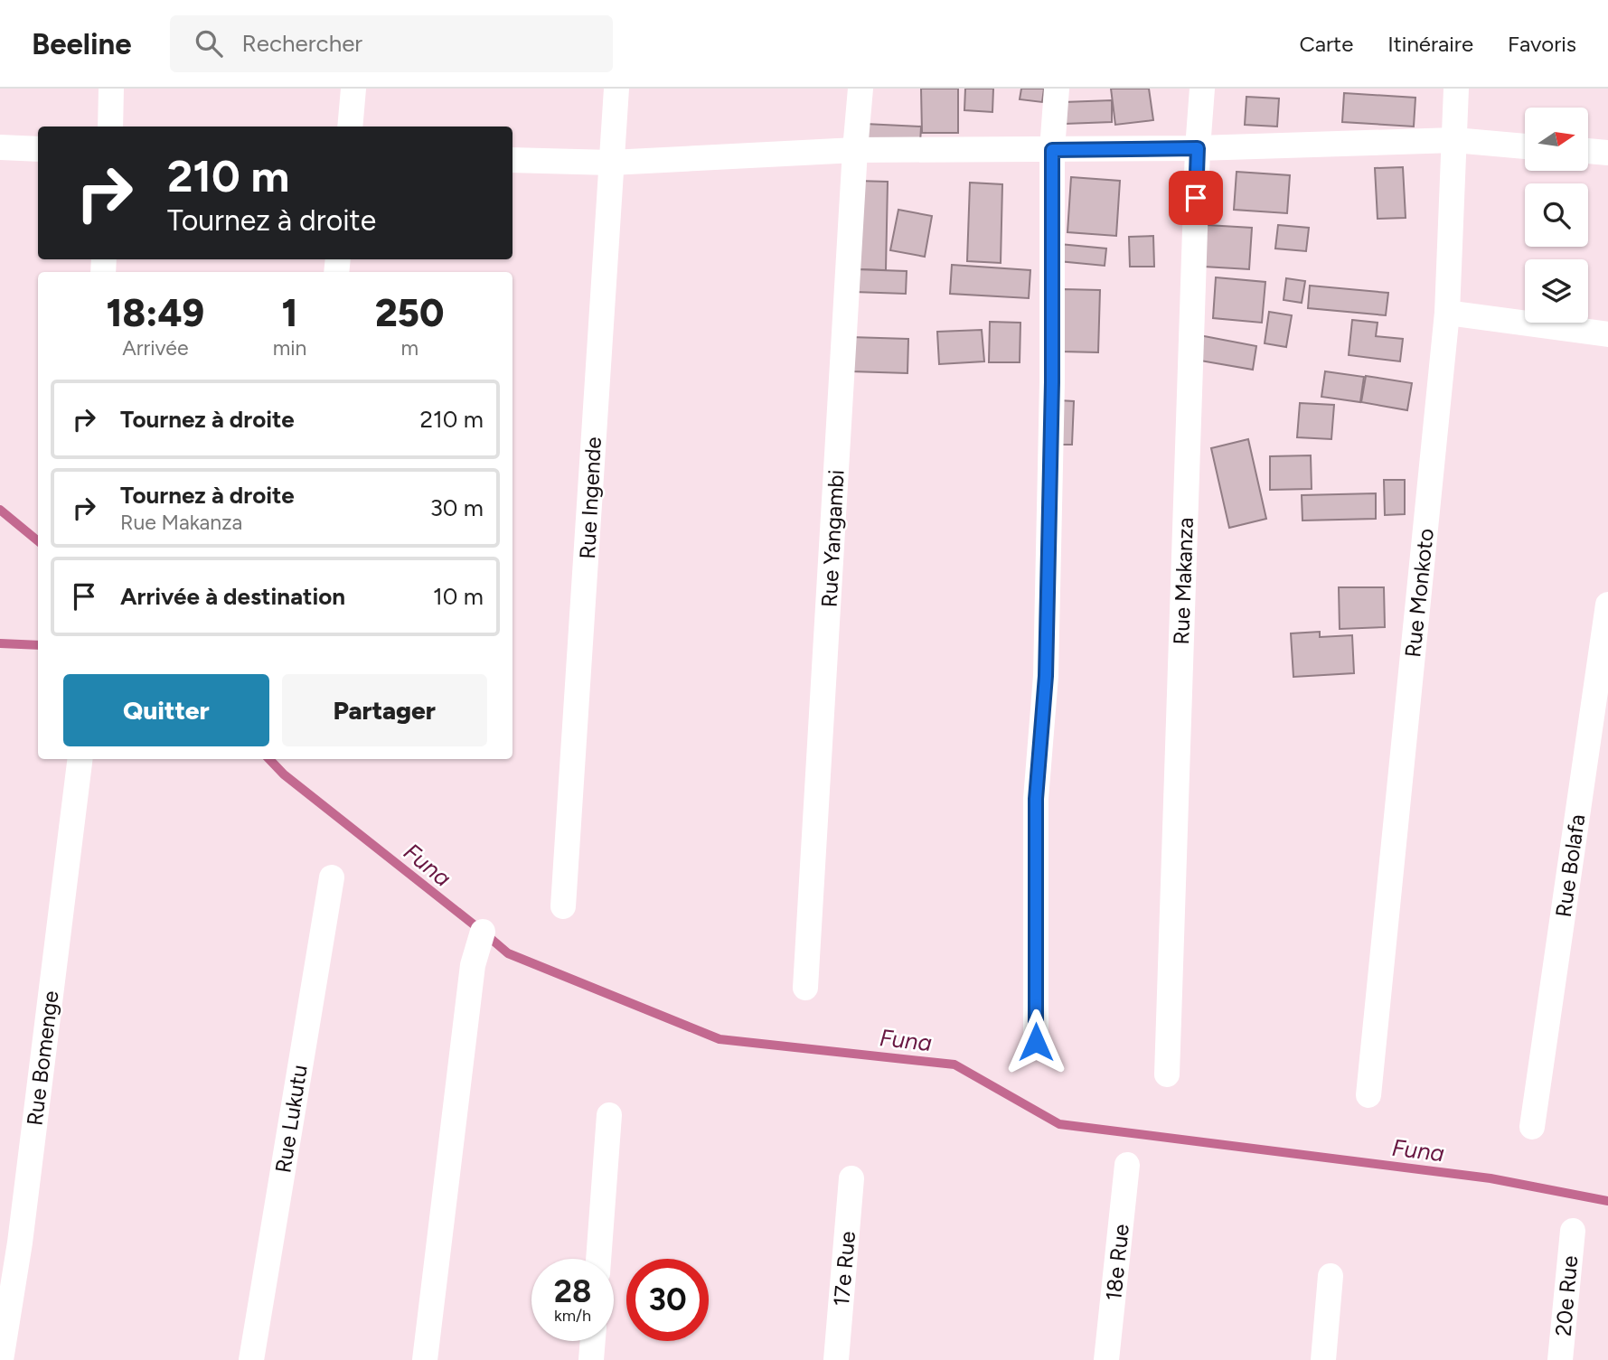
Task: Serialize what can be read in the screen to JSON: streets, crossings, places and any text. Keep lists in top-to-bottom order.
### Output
{
  "streets": {
    "street": [
      "Rue Ingende",
      "Rue Yangambi",
      "Rue Makanza",
      "Rue Monkoto",
      "Rue Bolafa",
      "Rue Bomenge",
      "Rue Lukutu",
      "18e Rue",
      "17e Rue",
      "20e Rue"
    ]
  },
  "water": ["Funa"],
  "north": "right",
  "page": {
    "header": "Beeline",
    "search": "Rechercher",
    "nav": ["Carte", "Itinéraire", "Favoris"],
    "turn": ["210 m", "Tournez à droite"],
    "eta": [
      "18:49",
      "Arrivée",
      "1",
      "min",
      "250",
      "m"
    ],
    "list": [
      {
        "name": "Tournez à droite",
        "value": "210 m"
      },
      {
        "name": "Tournez à droite",
        "note": "Rue Makanza",
        "value": "30 m"
      },
      {
        "name": "Arrivée à destination",
        "value": "10 m"
      }
    ],
    "buttons": ["Quitter", "Partager"],
    "speed": "28 km/h",
    "limit": "30"
  }
}
